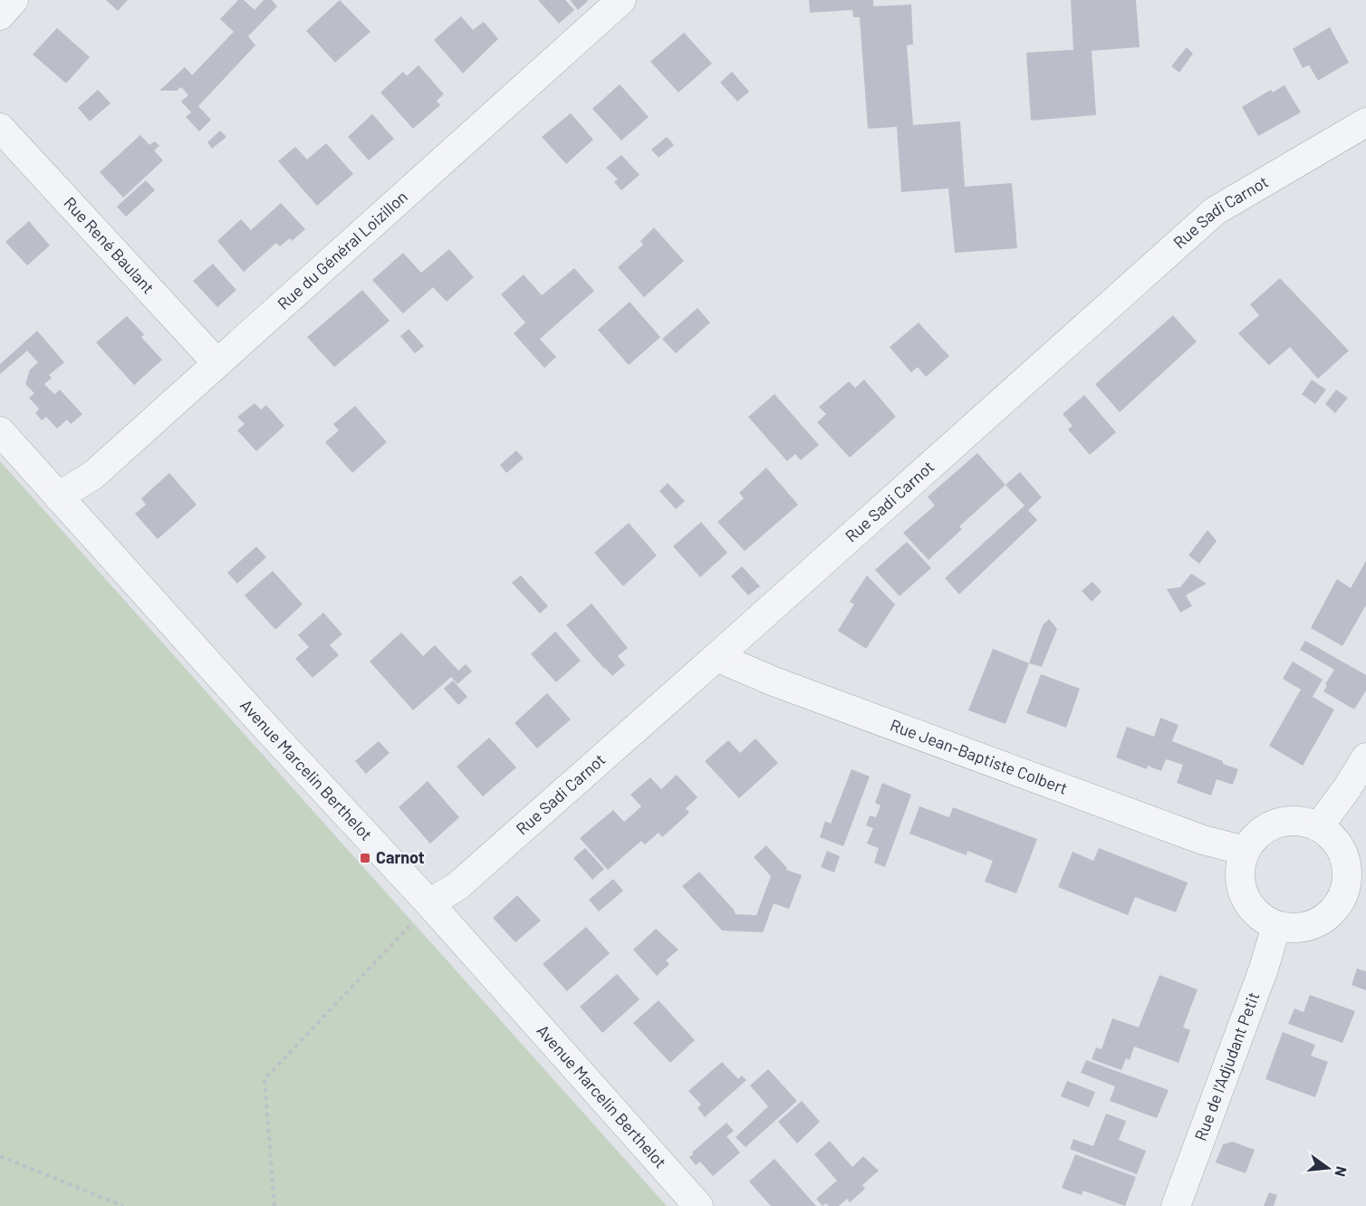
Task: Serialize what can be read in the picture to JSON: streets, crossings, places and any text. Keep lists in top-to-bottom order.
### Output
{
  "streets": {
    "street": [
      "Rue Sadi Carnot",
      "Rue René Baulant",
      "Rue du Général Loizillon",
      "Rue Jean-Baptiste Colbert",
      "Avenue Marcelin Berthelot",
      "Rue de l'Adjudant Petit"
    ]
  },
  "crossings": [
    ["Rue Sadi Carnot", "Rue Jean-Baptiste Colbert"],
    ["Rue Sadi Carnot", "Avenue Marcelin Berthelot"],
    ["Rue René Baulant", "Rue du Général Loizillon"],
    ["Rue du Général Loizillon", "Avenue Marcelin Berthelot"],
    ["Rue Jean-Baptiste Colbert", "Rue de l'Adjudant Petit"]
  ],
  "places": {
    "transit": ["Carnot"]
  },
  "north": "right"
}
